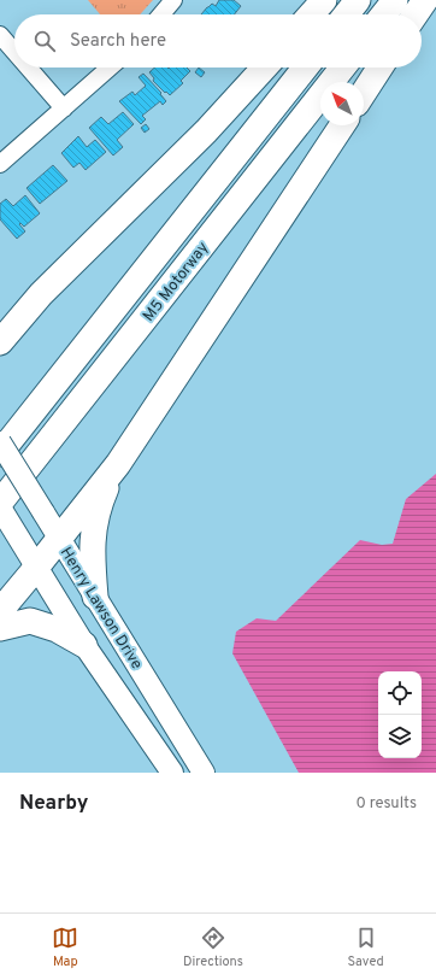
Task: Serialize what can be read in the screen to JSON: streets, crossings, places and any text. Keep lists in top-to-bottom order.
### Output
{
  "streets": {
    "highway": ["M5 Motorway"],
    "main road": ["Henry Lawson Drive"]
  },
  "north": "top left",
  "page": {
    "search": "Search here",
    "heading": ["Nearby", "0 results"],
    "nav": ["Map", "Directions", "Saved"]
  }
}
